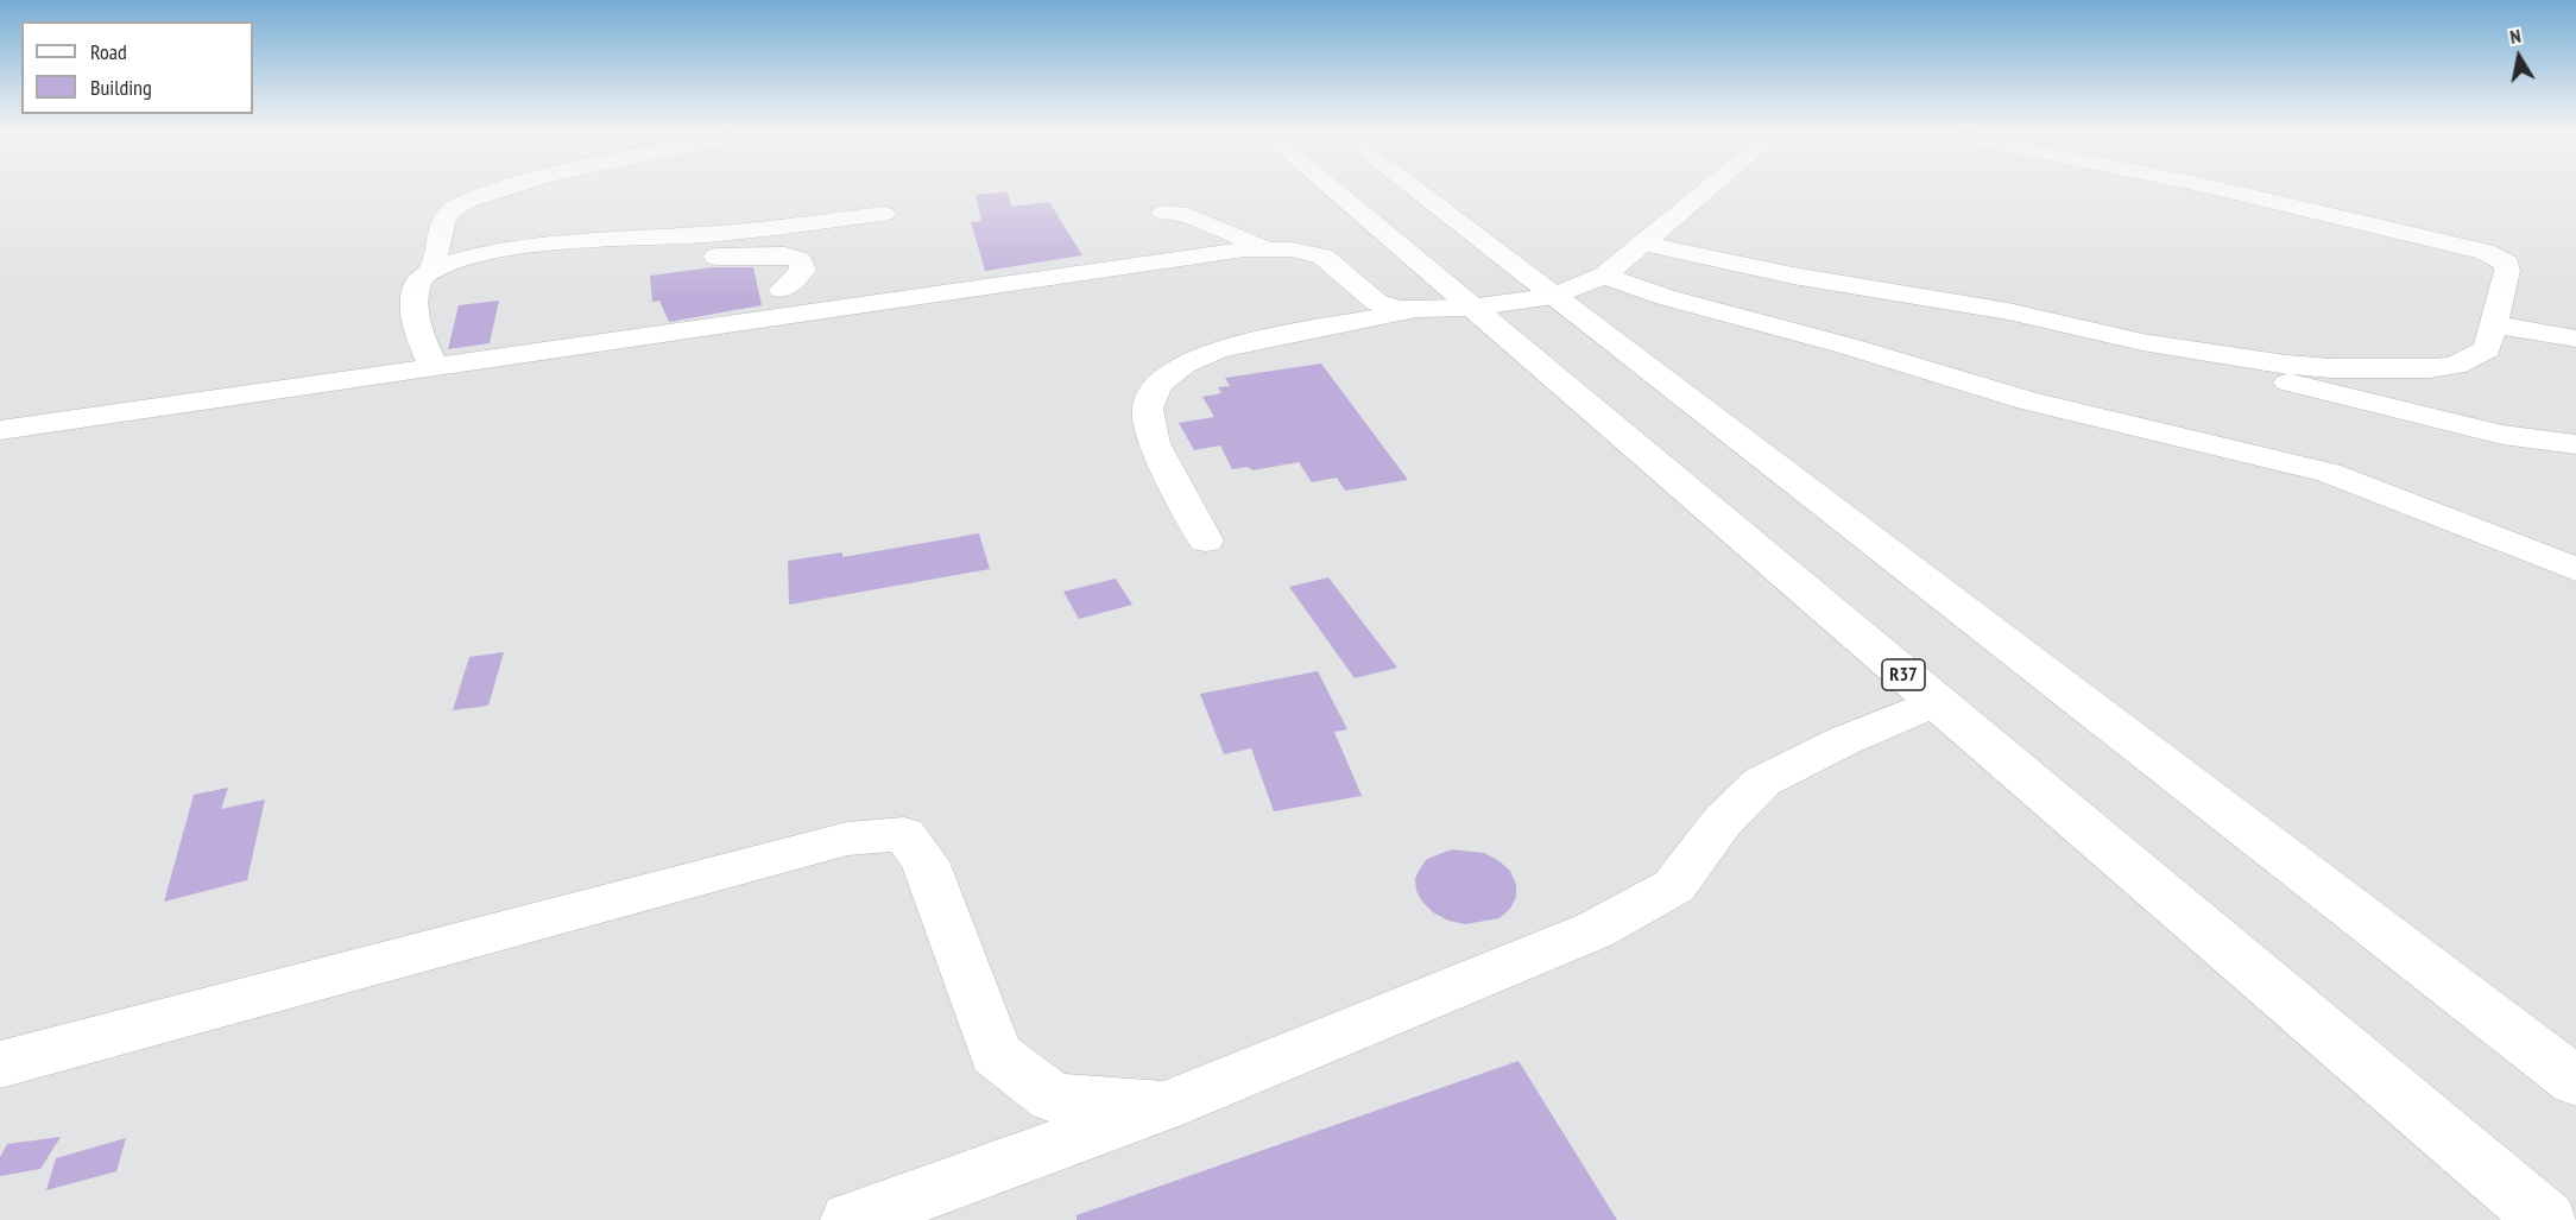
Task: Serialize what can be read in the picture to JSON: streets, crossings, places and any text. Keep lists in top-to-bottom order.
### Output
{
  "streets": {
    "main road": ["R37"]
  },
  "legend": ["Road", "Building"],
  "north": "top"
}
